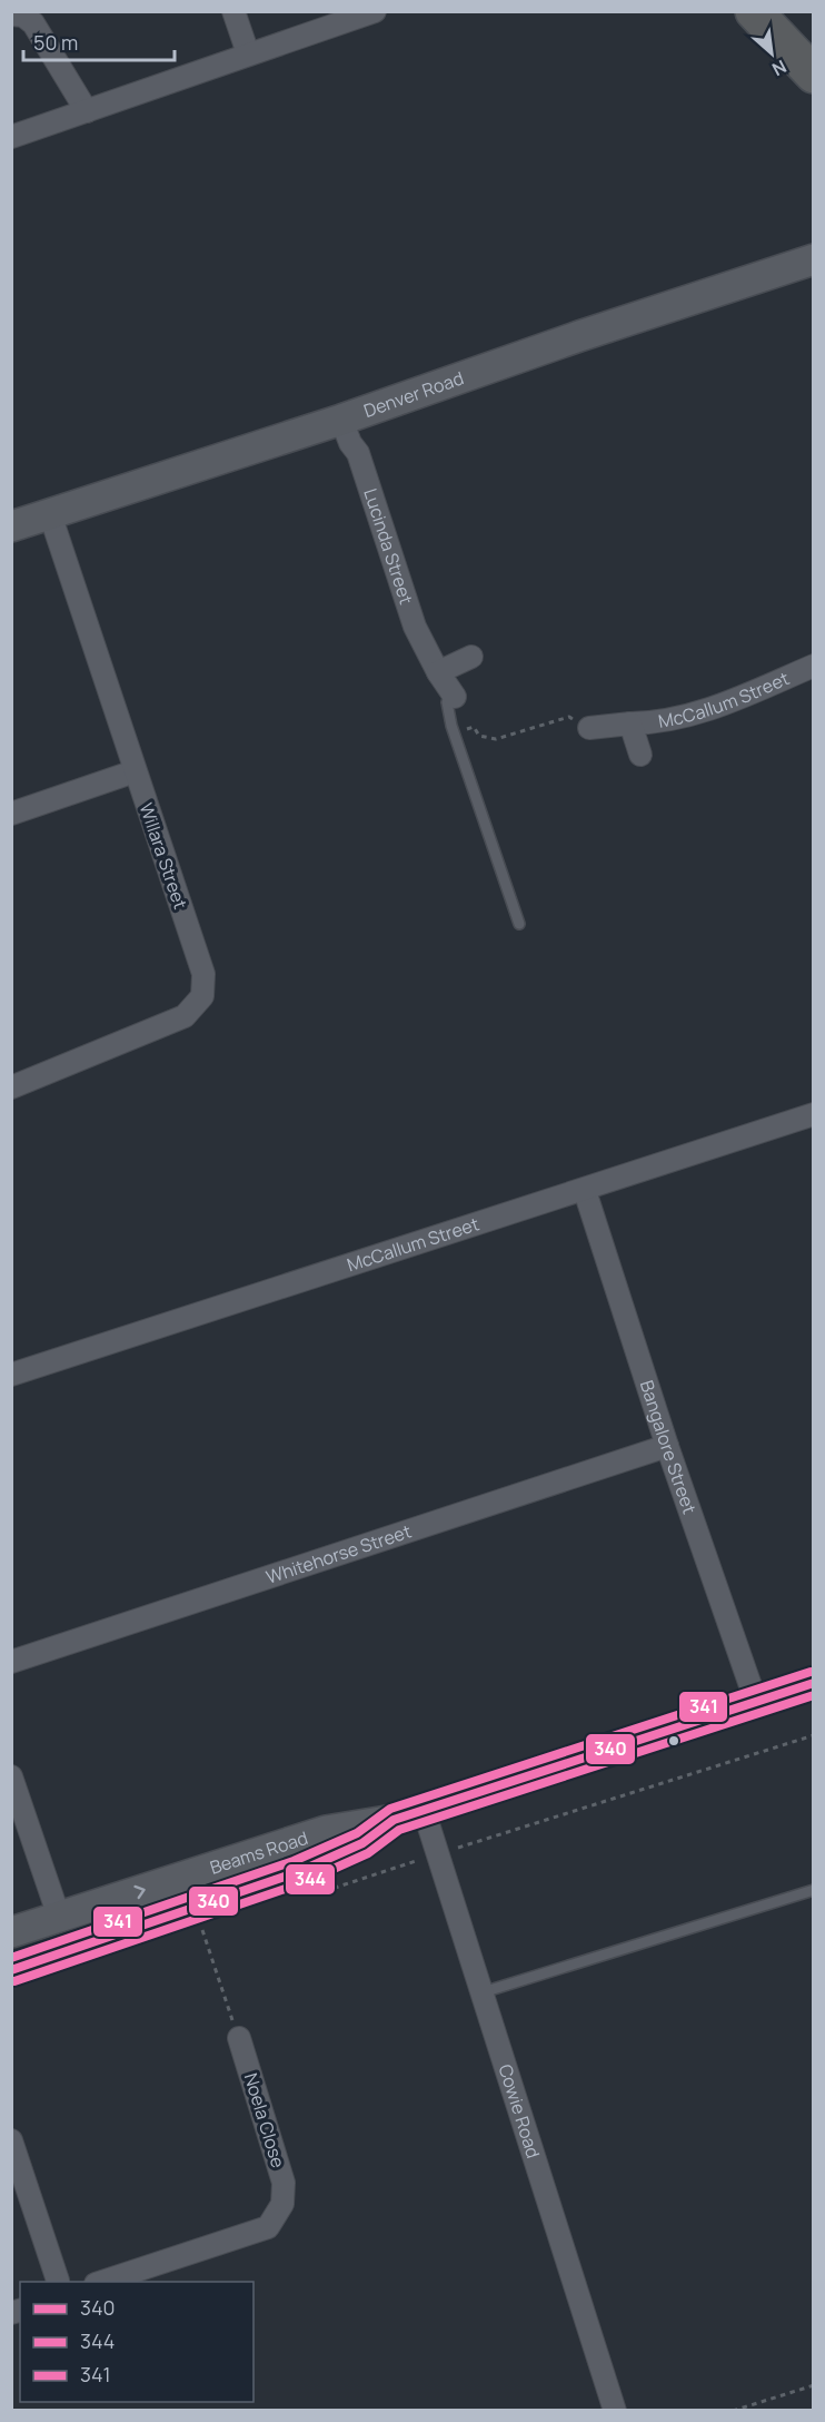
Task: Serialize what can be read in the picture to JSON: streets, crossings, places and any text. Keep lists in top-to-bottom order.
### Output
{
  "streets": {
    "main road": ["Denver Road", "Beams Road"],
    "street": [
      "Lucinda Street",
      "McCallum Street",
      "Willara Street",
      "Bangalore Street",
      "Whitehorse Street",
      "Cowie Road",
      "Noela Close"
    ]
  },
  "crossings": [
    ["Denver Road", "Lucinda Street"],
    ["Denver Road", "Willara Street"],
    ["McCallum Street", "Bangalore Street"],
    ["Bangalore Street", "Whitehorse Street"],
    ["Bangalore Street", "Beams Road"],
    ["Beams Road", "Cowie Road"]
  ],
  "lines": ["transit line 341", "transit line 340", "transit line 344"],
  "legend": ["340", "344", "341"],
  "scale_bar": "50 m",
  "north": "bottom right"
}
